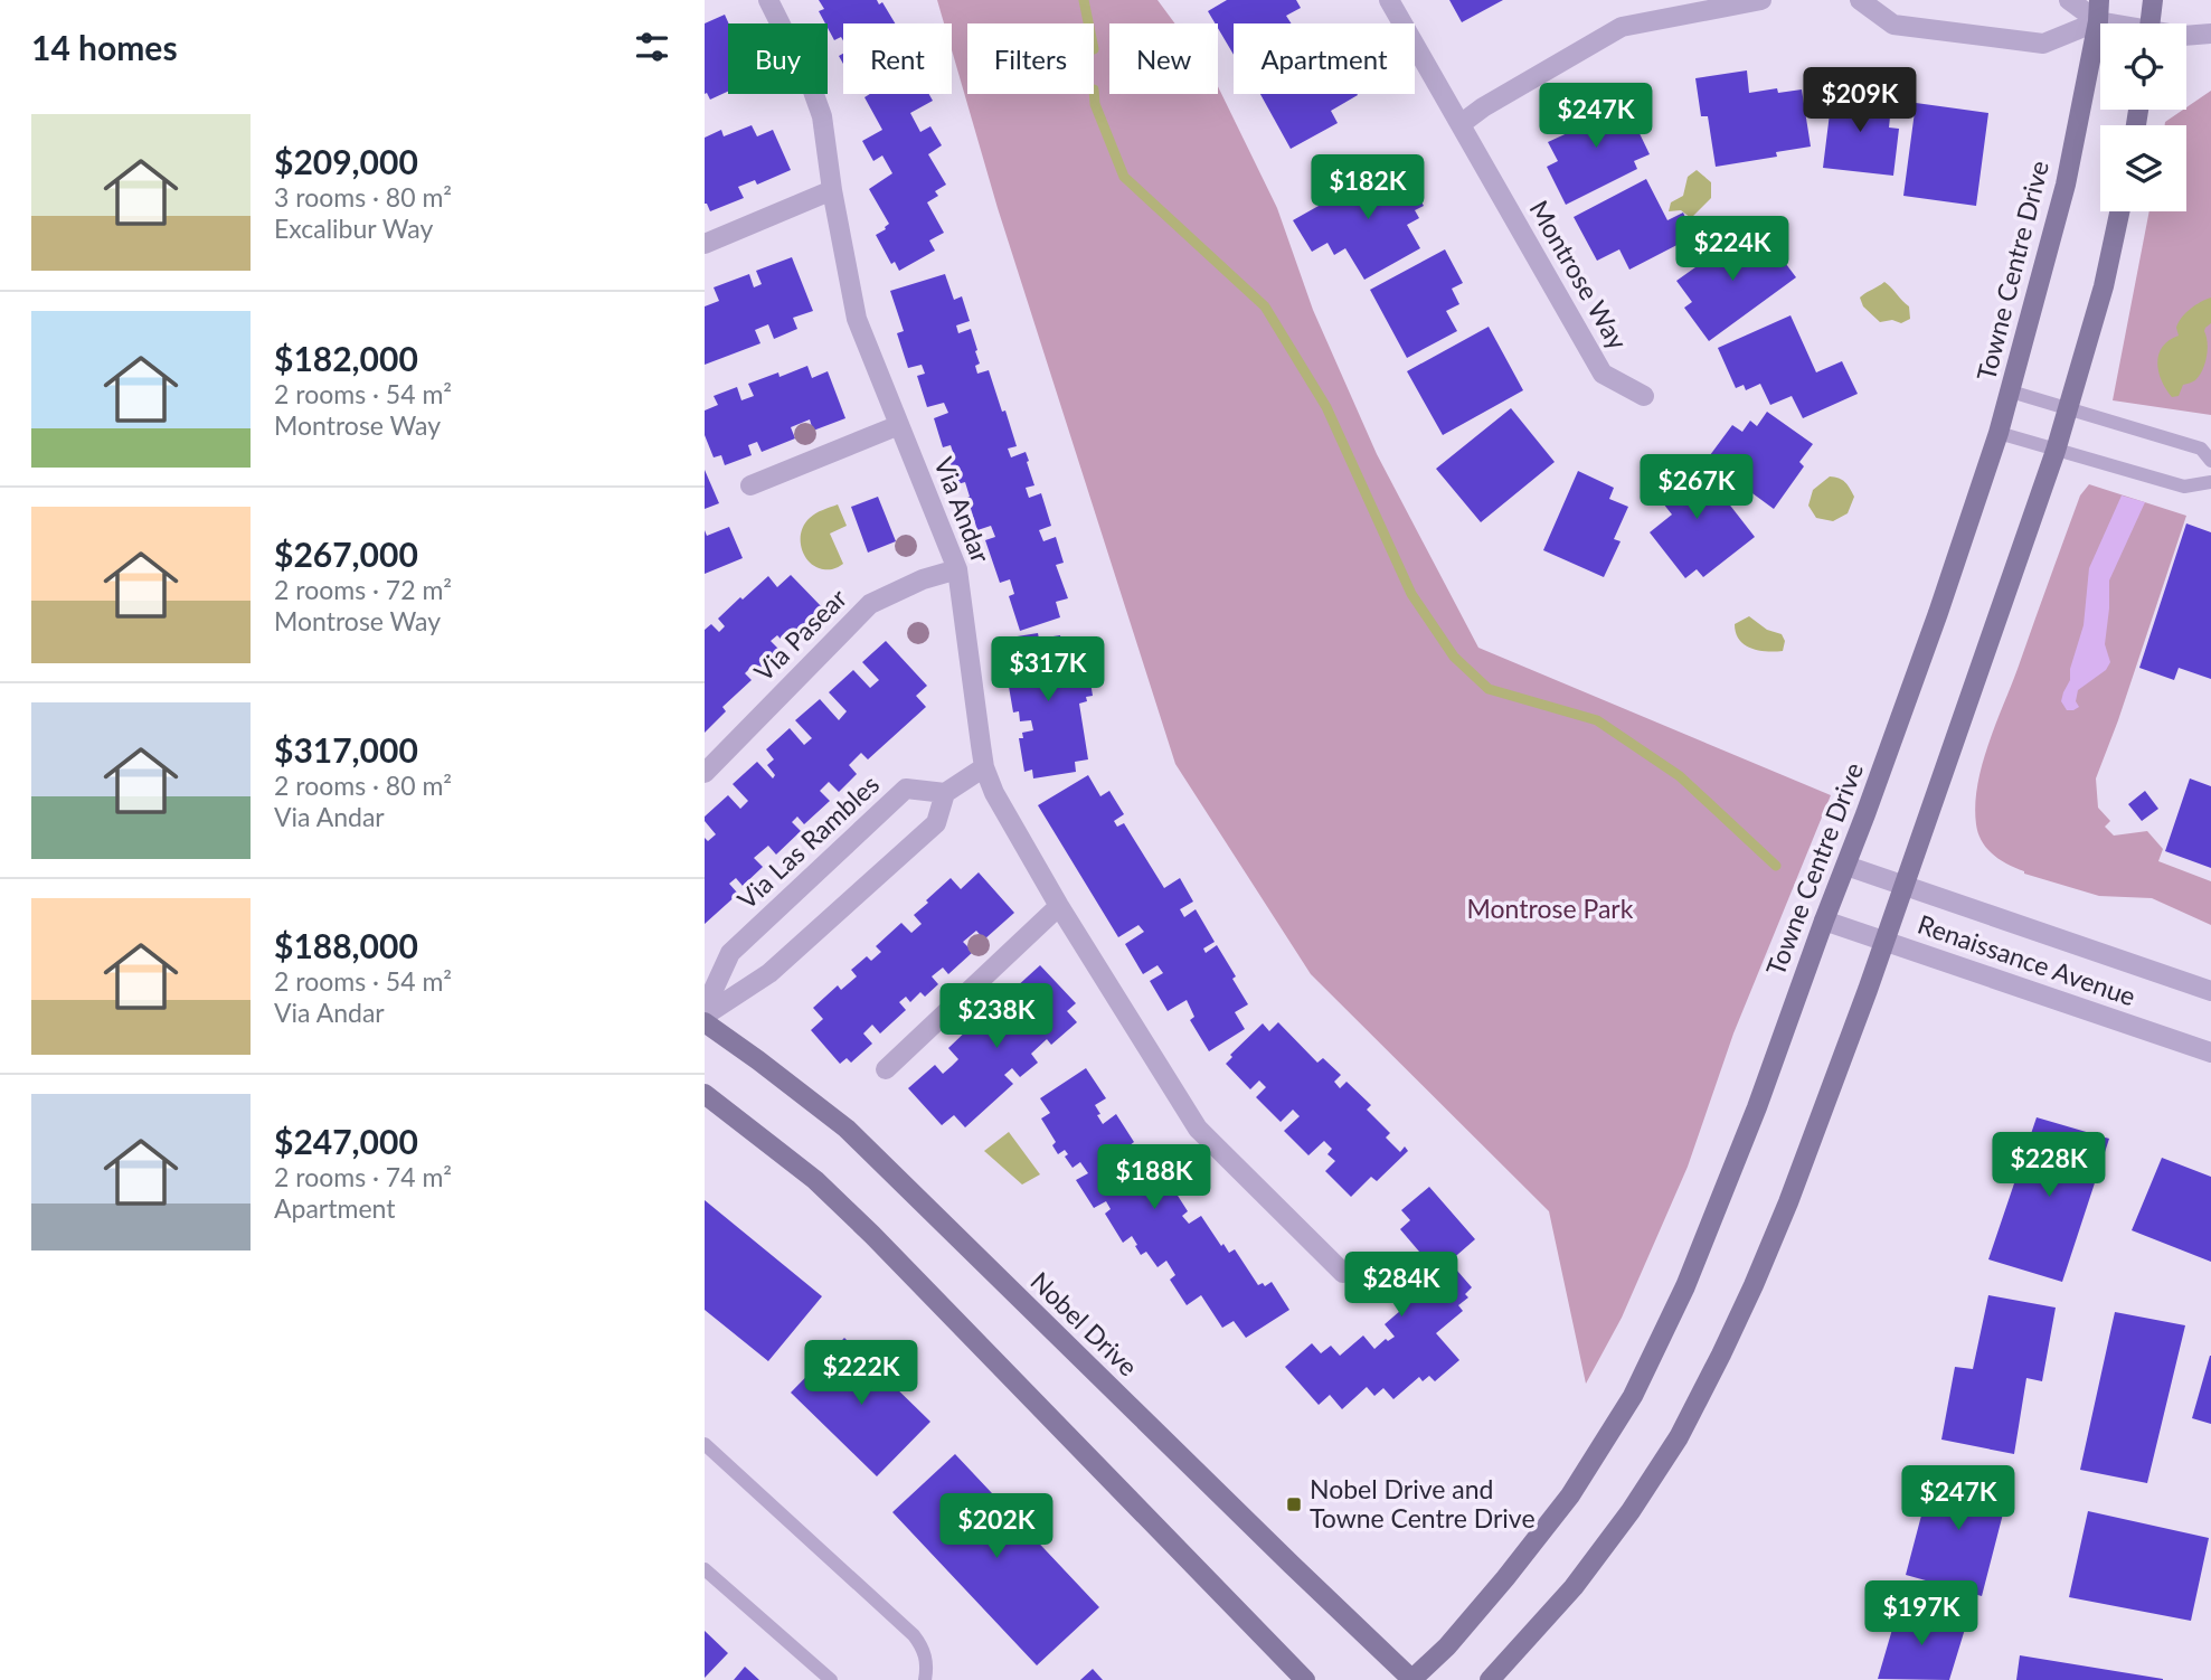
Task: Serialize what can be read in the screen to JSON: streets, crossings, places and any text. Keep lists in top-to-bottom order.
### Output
{
  "streets": {
    "main road": ["Towne Centre Drive", "Nobel Drive"],
    "street": [
      "Montrose Way",
      "Via Andar",
      "Via Pasear",
      "Via Las Rambles",
      "Renaissance Avenue"
    ]
  },
  "crossings": [
    ["Towne Centre Drive", "Renaissance Avenue"],
    ["Towne Centre Drive", "Nobel Drive"],
    ["Via Andar", "Via Pasear"]
  ],
  "parks": ["Montrose Park"],
  "places": {
    "transit": ["Nobel Drive and Towne Centre Drive"]
  },
  "page": {
    "heading": "14 homes",
    "chip": [
      "Buy",
      "Rent",
      "Filters",
      "New",
      "Apartment"
    ],
    "price": [
      "$209K",
      "$247K",
      "$182K",
      "$224K",
      "$267K",
      "$317K",
      "$238K",
      "$228K",
      "$188K",
      "$284K",
      "$222K",
      "$247K",
      "$202K",
      "$197K"
    ],
    "list": [
      {
        "name": "$209,000",
        "note": "3 rooms · 80 m² · Excalibur Way"
      },
      {
        "name": "$182,000",
        "note": "2 rooms · 54 m² · Montrose Way"
      },
      {
        "name": "$267,000",
        "note": "2 rooms · 72 m² · Montrose Way"
      },
      {
        "name": "$317,000",
        "note": "2 rooms · 80 m² · Via Andar"
      },
      {
        "name": "$188,000",
        "note": "2 rooms · 54 m² · Via Andar"
      },
      {
        "name": "$247,000",
        "note": "2 rooms · 74 m² · Apartment"
      }
    ]
  }
}
